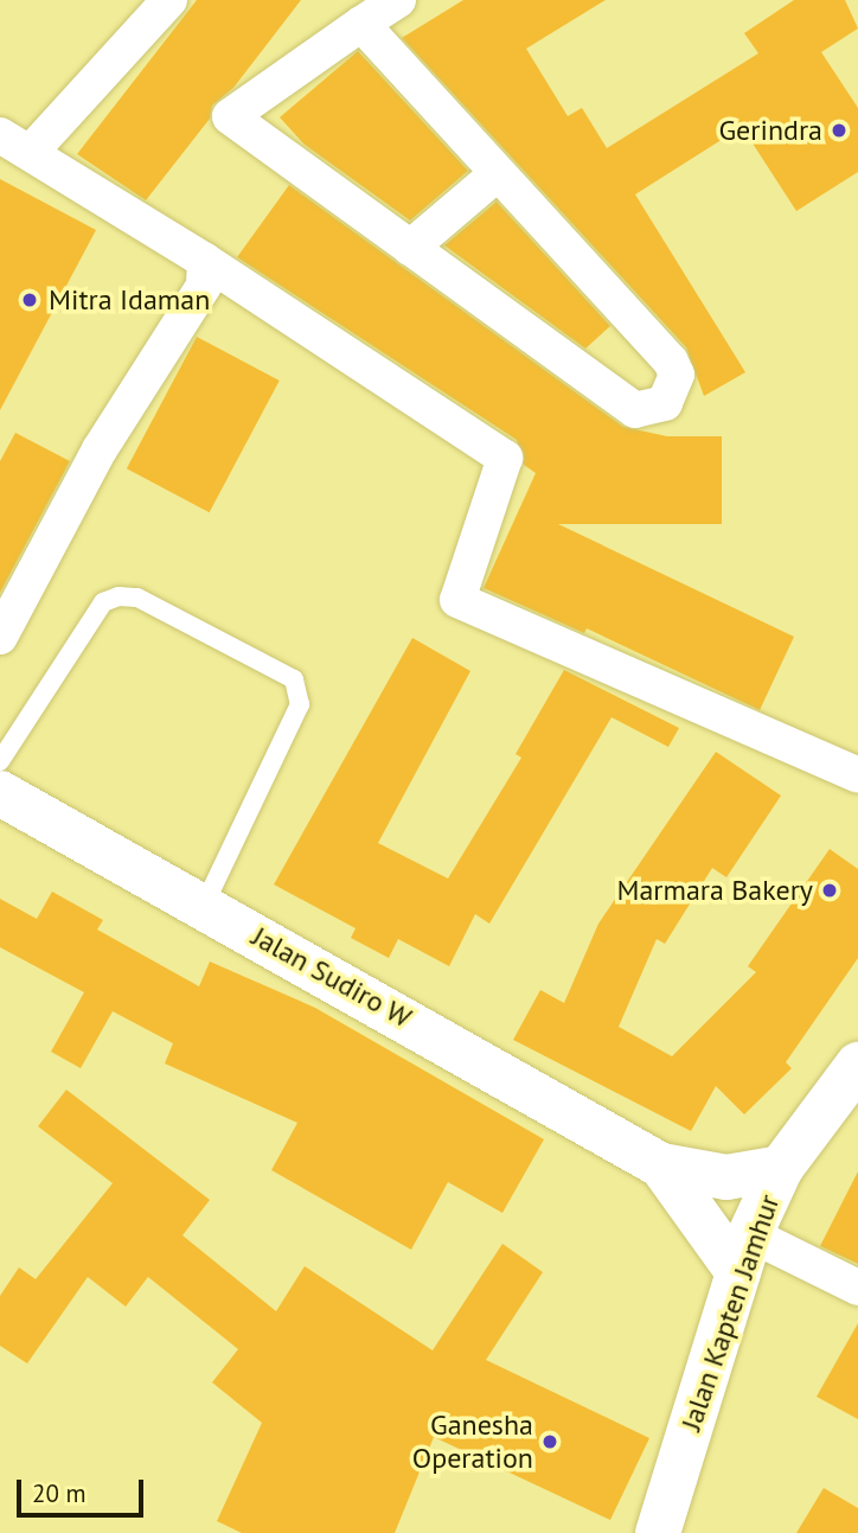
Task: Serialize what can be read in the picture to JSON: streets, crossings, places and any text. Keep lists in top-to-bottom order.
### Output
{
  "streets": {
    "street": ["Jalan Sudiro W", "Jalan Kapten Jamhur"]
  },
  "places": [
    "Gerindra",
    "Mitra Idaman",
    "Marmara Bakery",
    "Ganesha Operation"
  ],
  "scale_bar": "20 m"
}
